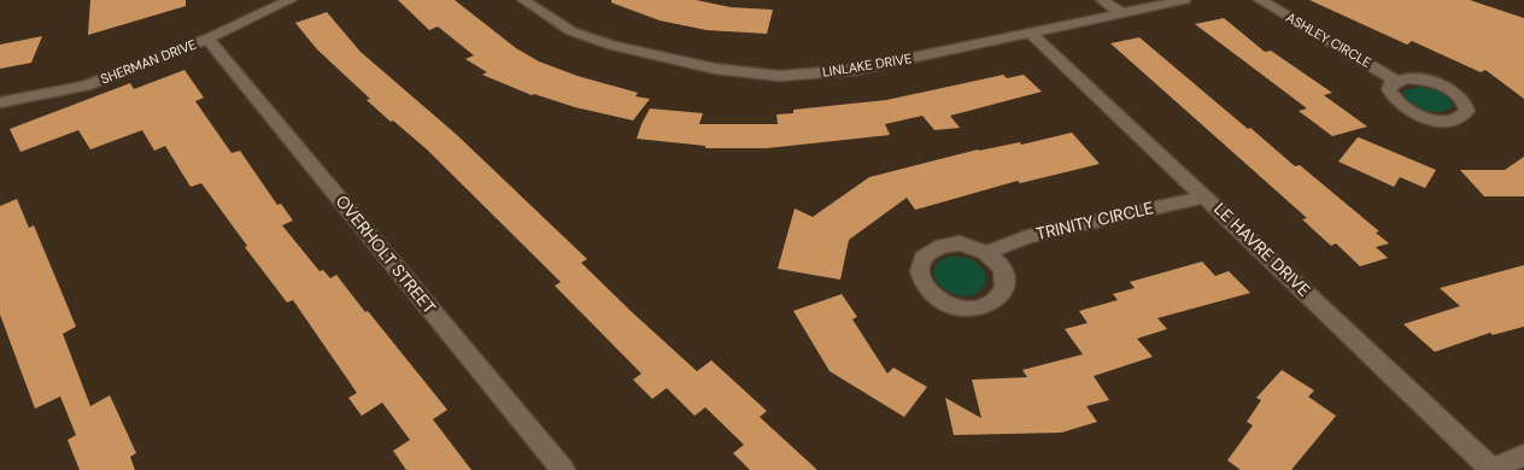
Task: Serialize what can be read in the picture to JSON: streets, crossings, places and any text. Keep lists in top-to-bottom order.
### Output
{
  "streets": {
    "street": [
      "ASHLEY CIRCLE",
      "SHERMAN DRIVE",
      "LINLAKE DRIVE",
      "TRINITY CIRCLE",
      "LE HAVRE DRIVE",
      "OVERHOLT STREET"
    ]
  },
  "crossings": [
    ["SHERMAN DRIVE", "OVERHOLT STREET"],
    ["LINLAKE DRIVE", "LE HAVRE DRIVE"],
    ["TRINITY CIRCLE", "LE HAVRE DRIVE"]
  ]
}
